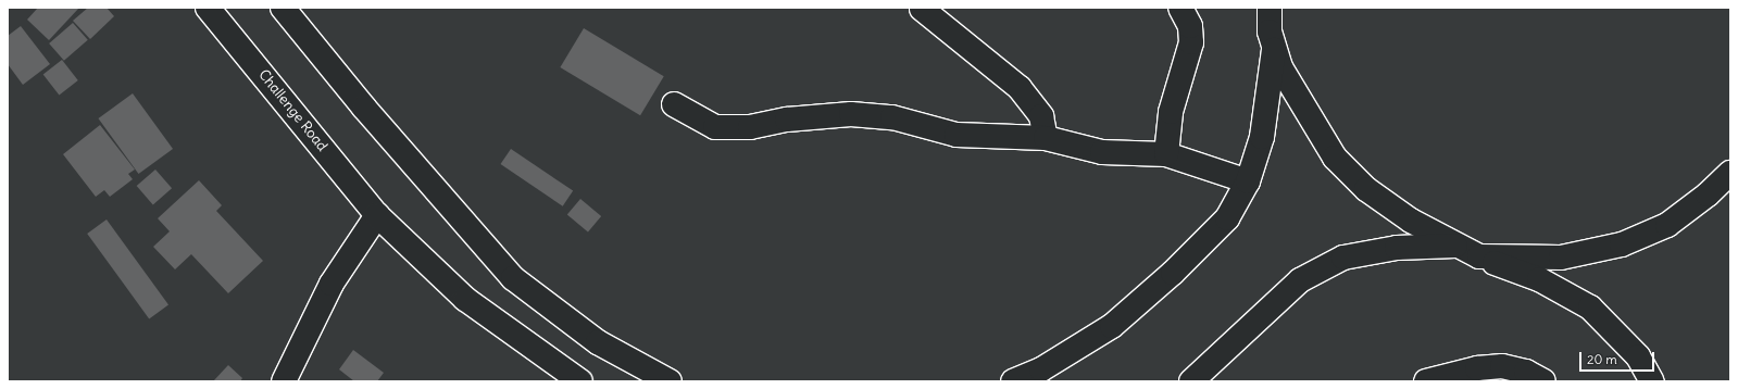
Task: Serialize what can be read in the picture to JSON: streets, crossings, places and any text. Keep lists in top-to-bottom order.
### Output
{
  "streets": {
    "main road": ["Challenge Road"]
  },
  "scale_bar": "20 m"
}
